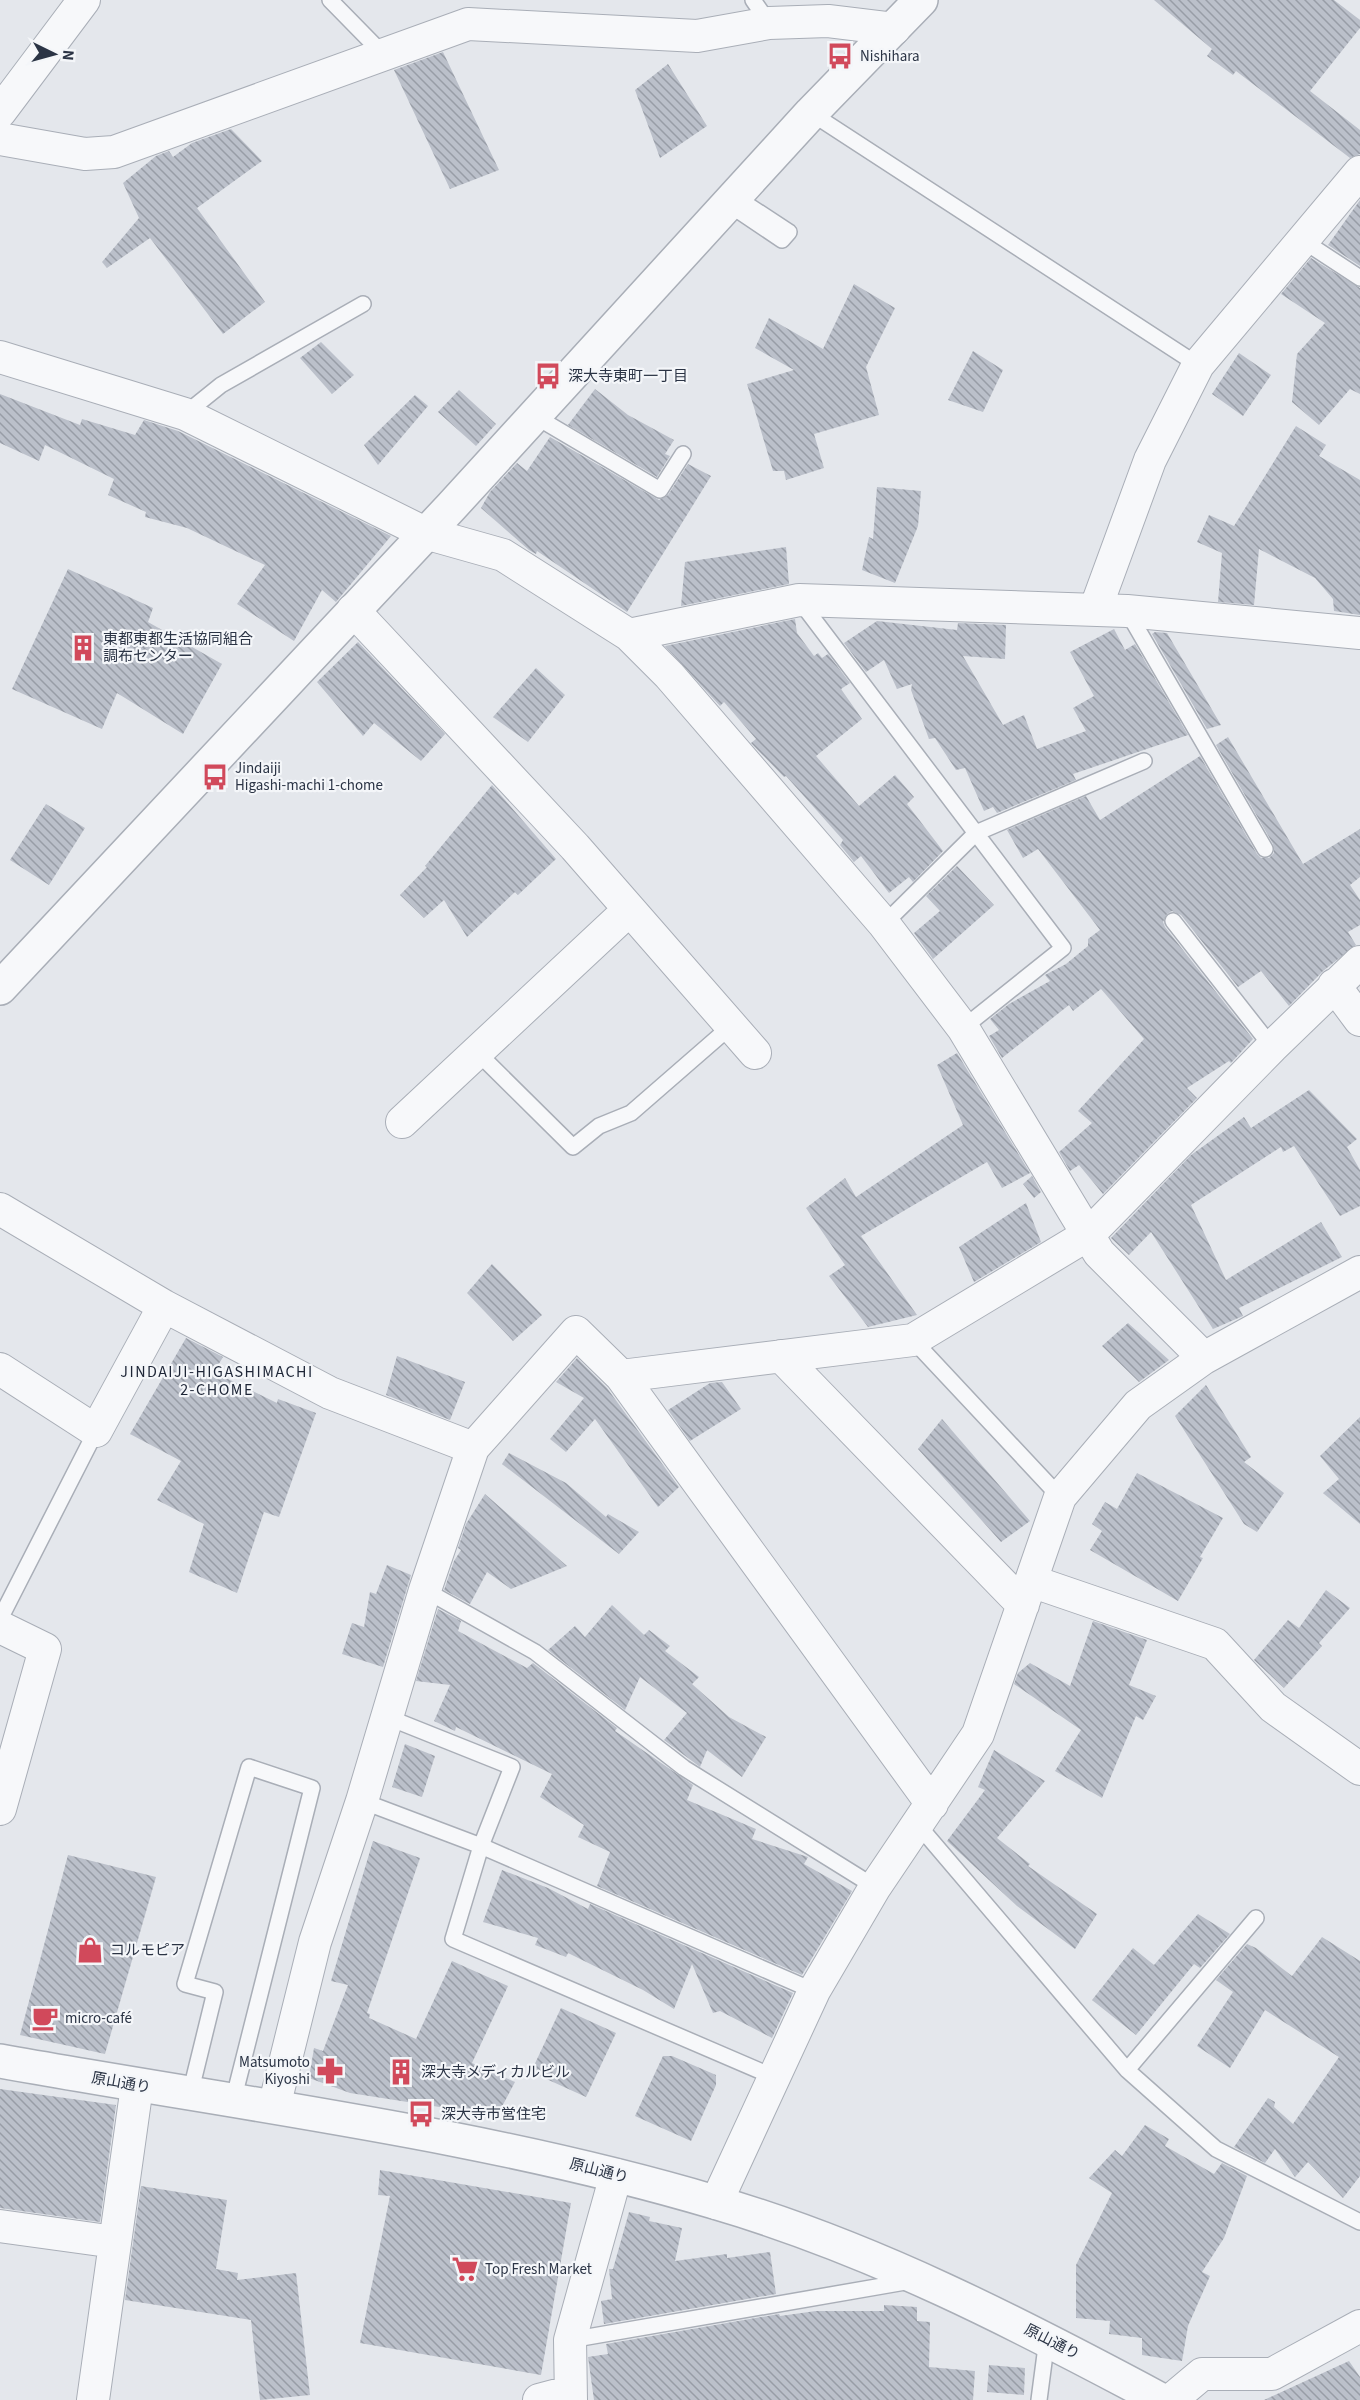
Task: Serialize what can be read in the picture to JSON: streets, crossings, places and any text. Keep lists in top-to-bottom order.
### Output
{
  "streets": {
    "street": ["原山通り"]
  },
  "districts": ["JINDAIJI-HIGASHIMACHI 2-CHOME"],
  "places": {
    "bus stop": [
      "Nishihara",
      "深大寺東町一丁目",
      "Jindaiji Higashi-machi 1-chome",
      "深大寺市営住宅"
    ],
    "building": ["東都東都生活協同組合 調布センター", "深大寺メディカルビル"],
    "shop": ["コルモピア"],
    "cafe": ["micro-café"],
    "pharmacy": ["Matsumoto Kiyoshi"],
    "supermarket": ["Top Fresh Market"]
  },
  "north": "right"
}
